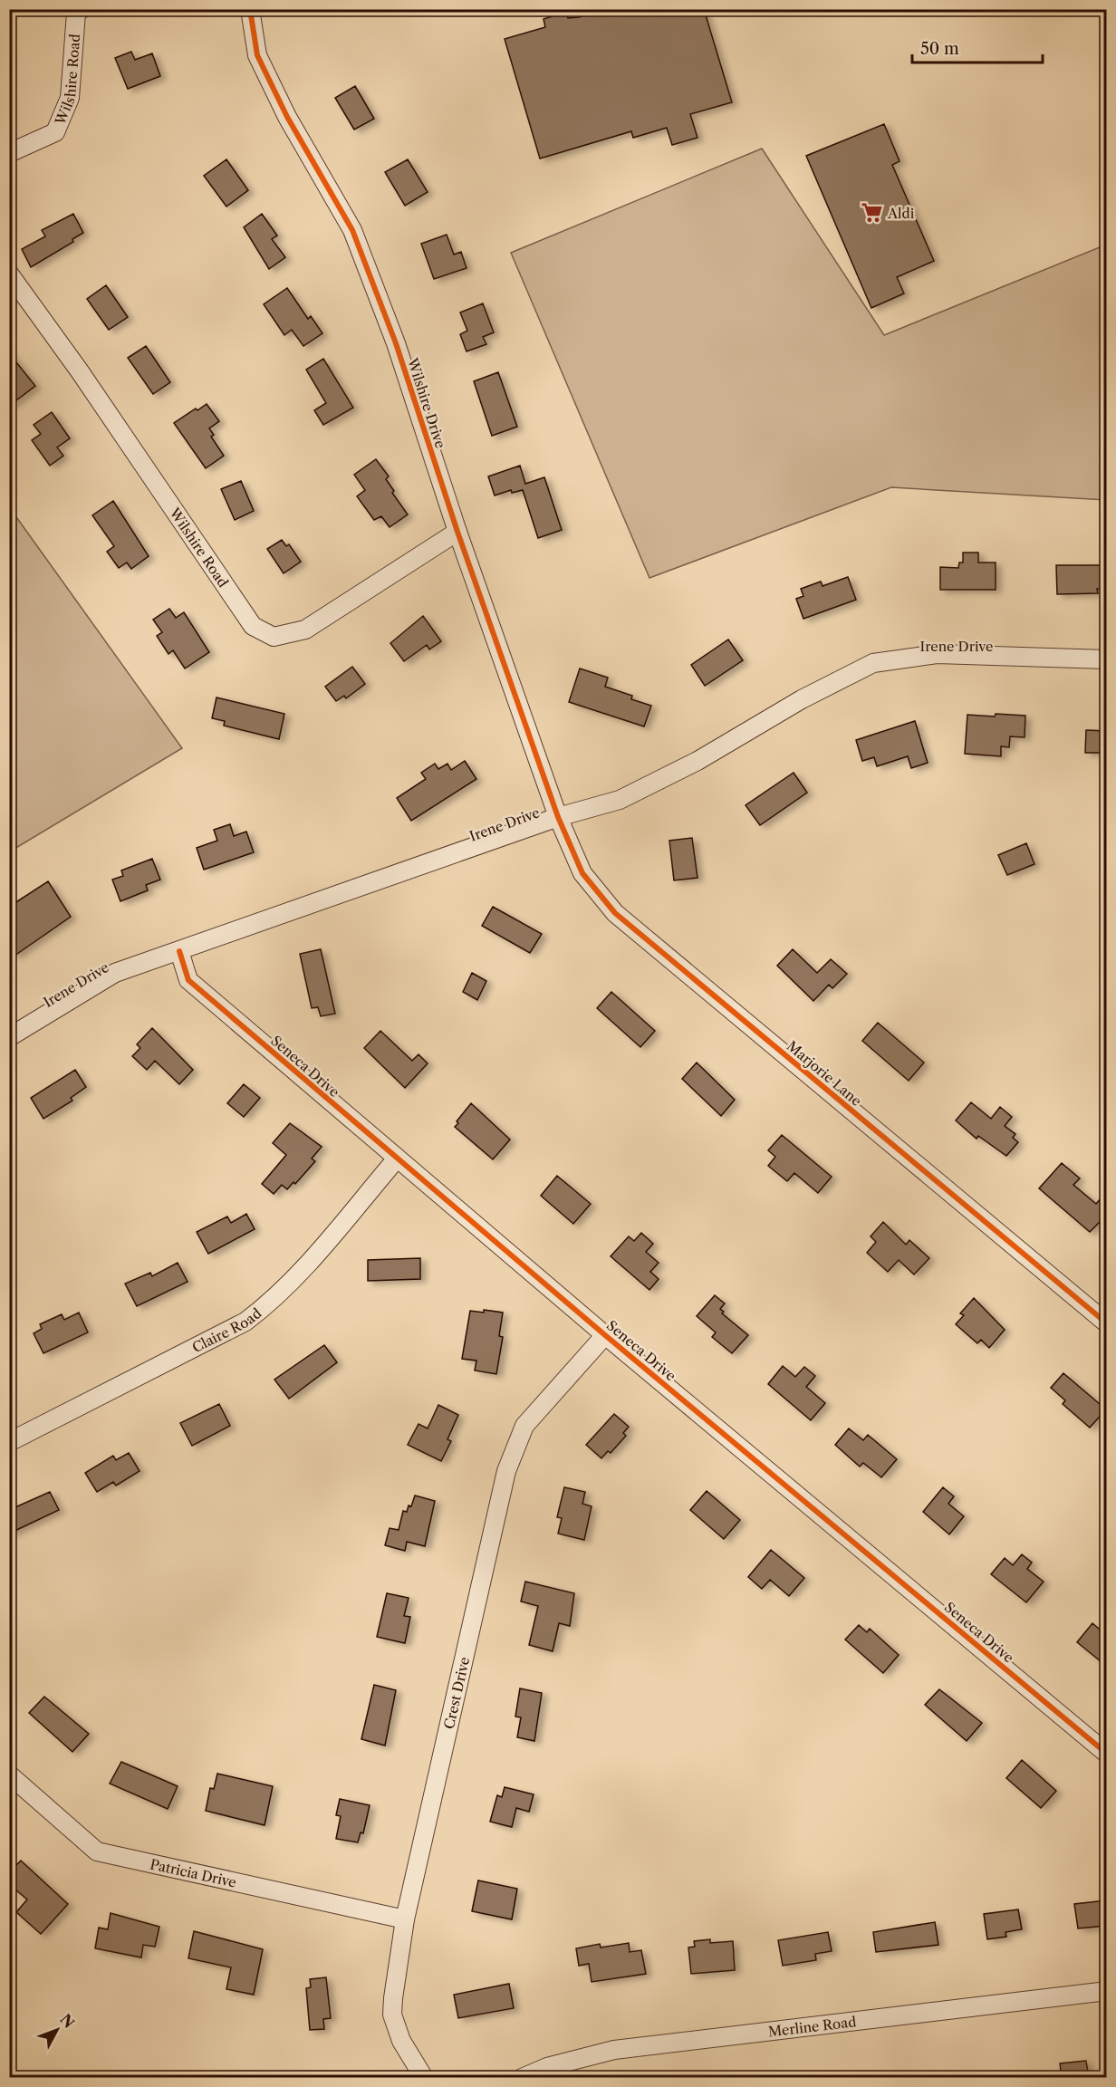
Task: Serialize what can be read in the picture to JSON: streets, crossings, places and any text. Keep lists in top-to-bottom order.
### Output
{
  "streets": {
    "street": [
      "Wilshire Road",
      "Wilshire Drive",
      "Irene Drive",
      "Seneca Drive",
      "Marjorie Lane",
      "Claire Road",
      "Crest Drive",
      "Patricia Drive",
      "Merline Road"
    ]
  },
  "crossings": [
    ["Wilshire Road", "Wilshire Drive"],
    ["Wilshire Drive", "Irene Drive"],
    ["Wilshire Drive", "Marjorie Lane"],
    ["Irene Drive", "Seneca Drive"],
    ["Irene Drive", "Marjorie Lane"],
    ["Seneca Drive", "Claire Road"],
    ["Seneca Drive", "Crest Drive"],
    ["Crest Drive", "Patricia Drive"]
  ],
  "places": {
    "supermarket": ["Aldi"]
  },
  "scale_bar": "50 m",
  "north": "top right"
}
